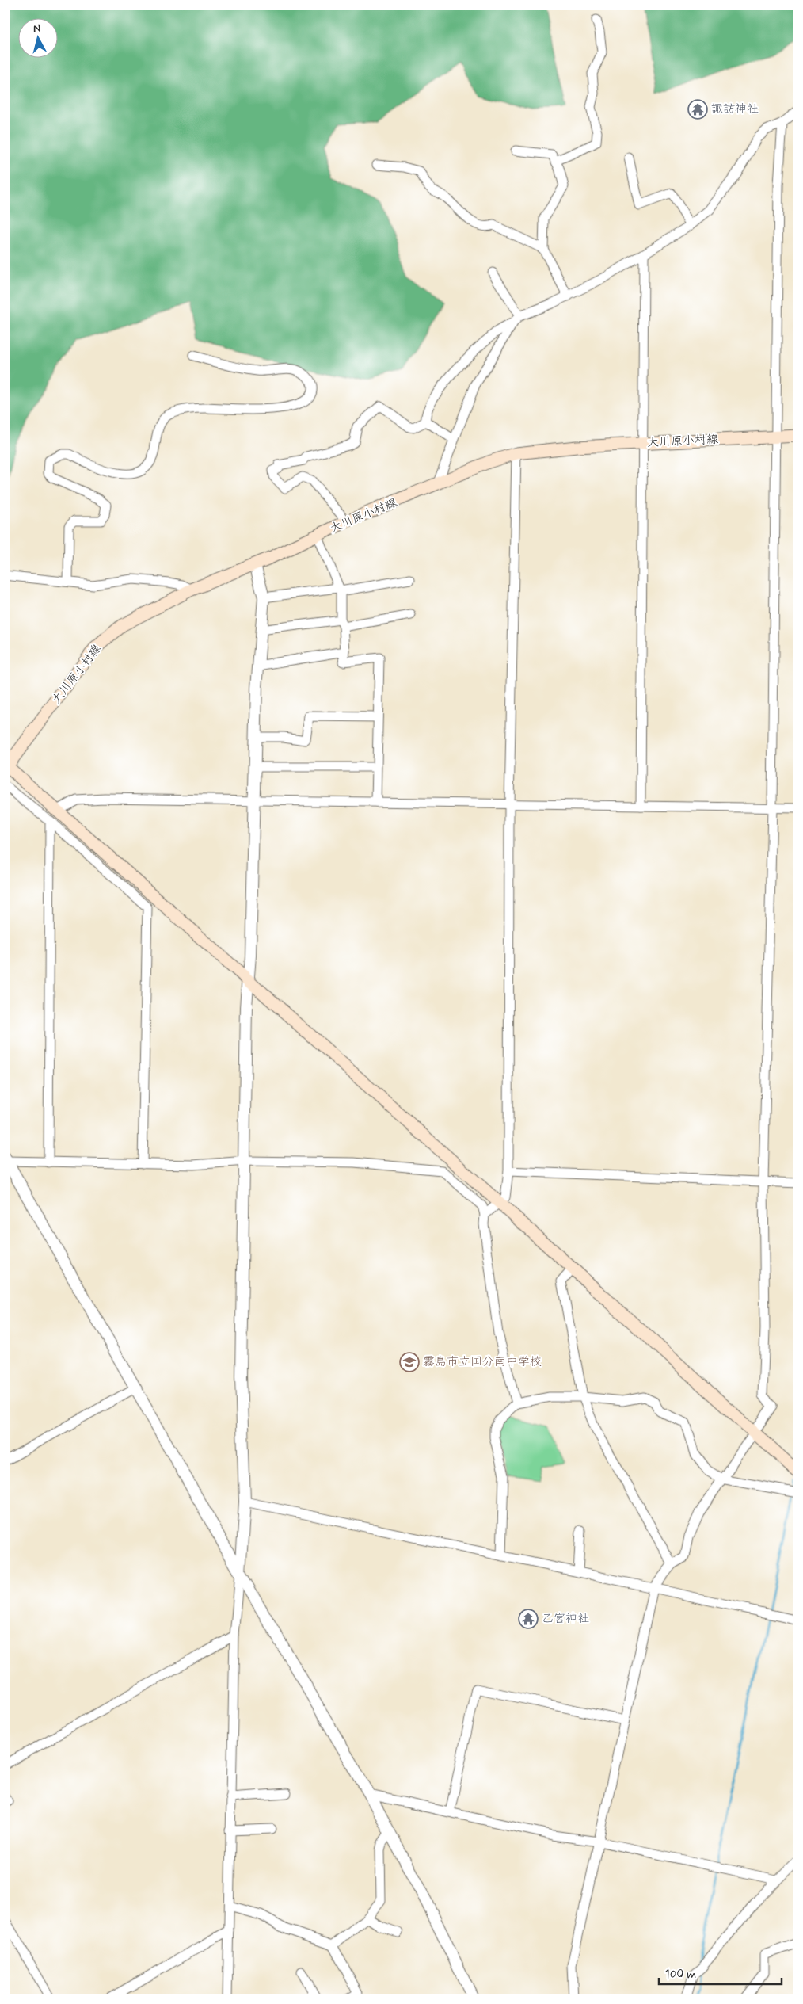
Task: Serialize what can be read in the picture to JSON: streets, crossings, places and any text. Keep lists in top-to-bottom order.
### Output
{
  "streets": {
    "main road": ["大川原小村線"]
  },
  "places": {
    "temple": ["諏訪神社", "乙宮神社"],
    "school or university": ["霧島市立国分南中学校"]
  },
  "scale_bar": "100 m",
  "north": "top"
}
